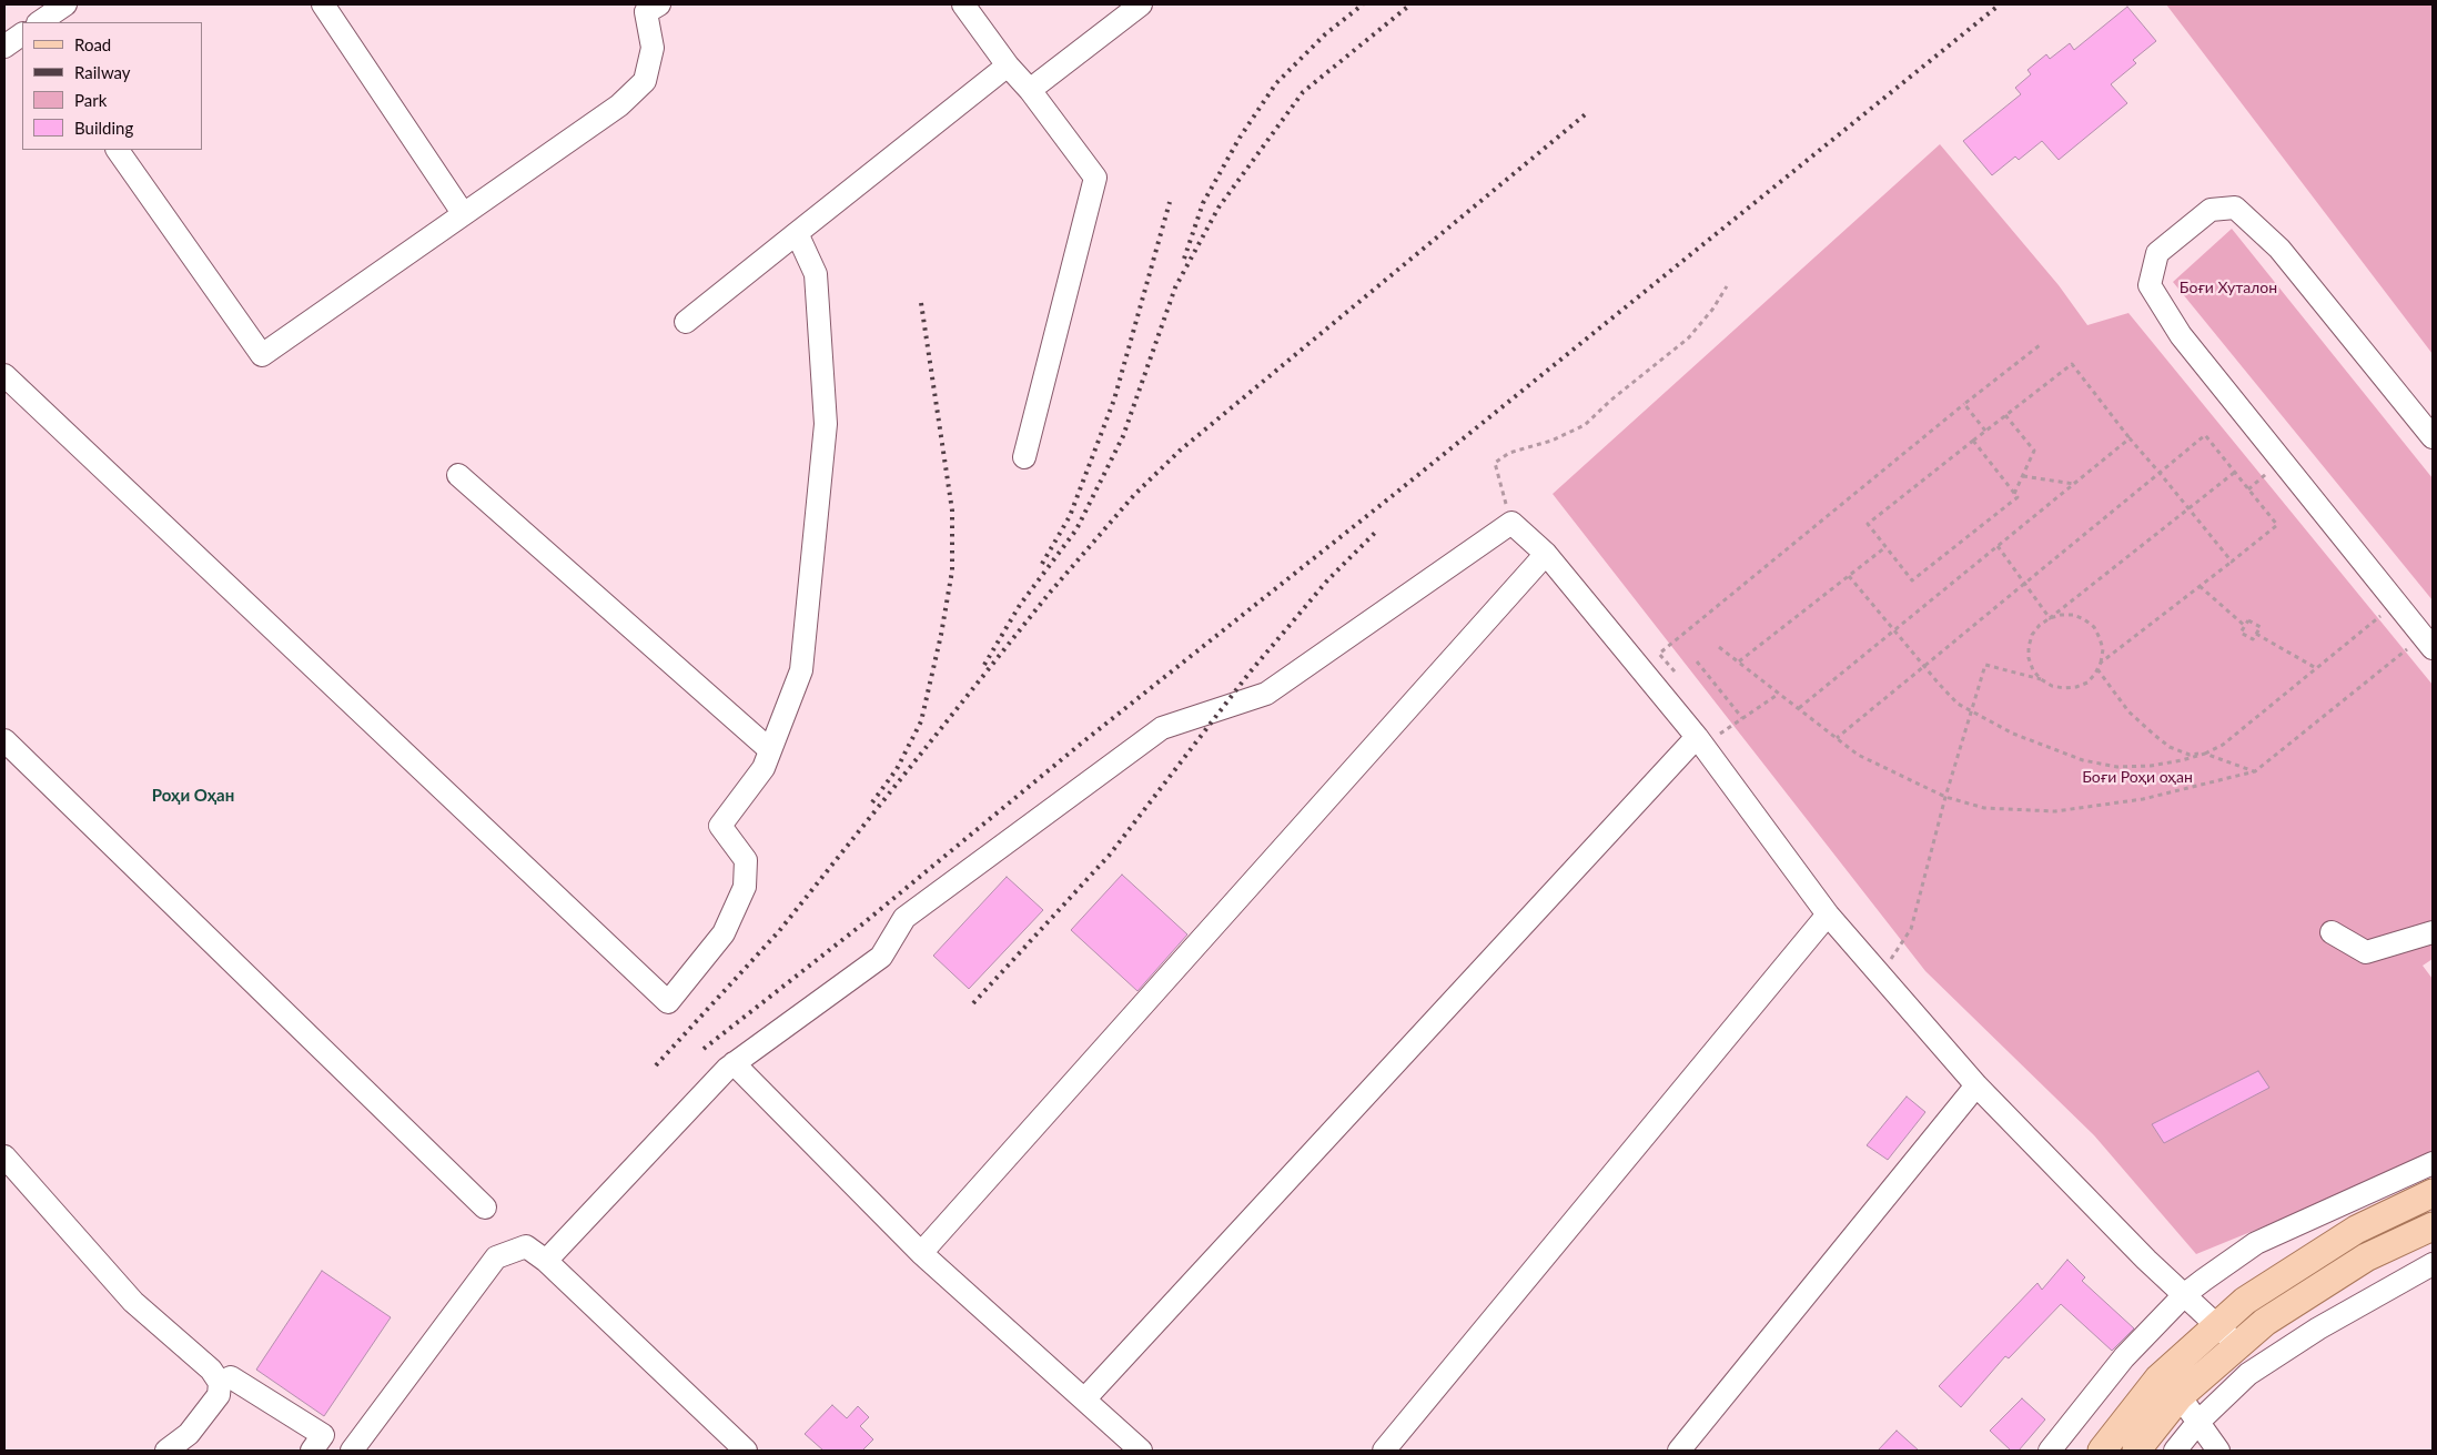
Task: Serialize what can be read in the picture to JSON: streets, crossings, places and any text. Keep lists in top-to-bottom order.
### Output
{
  "districts": ["Роҳи Оҳан"],
  "parks": ["Боғи Хуталон", "Боғи Роҳи оҳан"],
  "legend": [
    "Road",
    "Railway",
    "Park",
    "Building"
  ]
}
